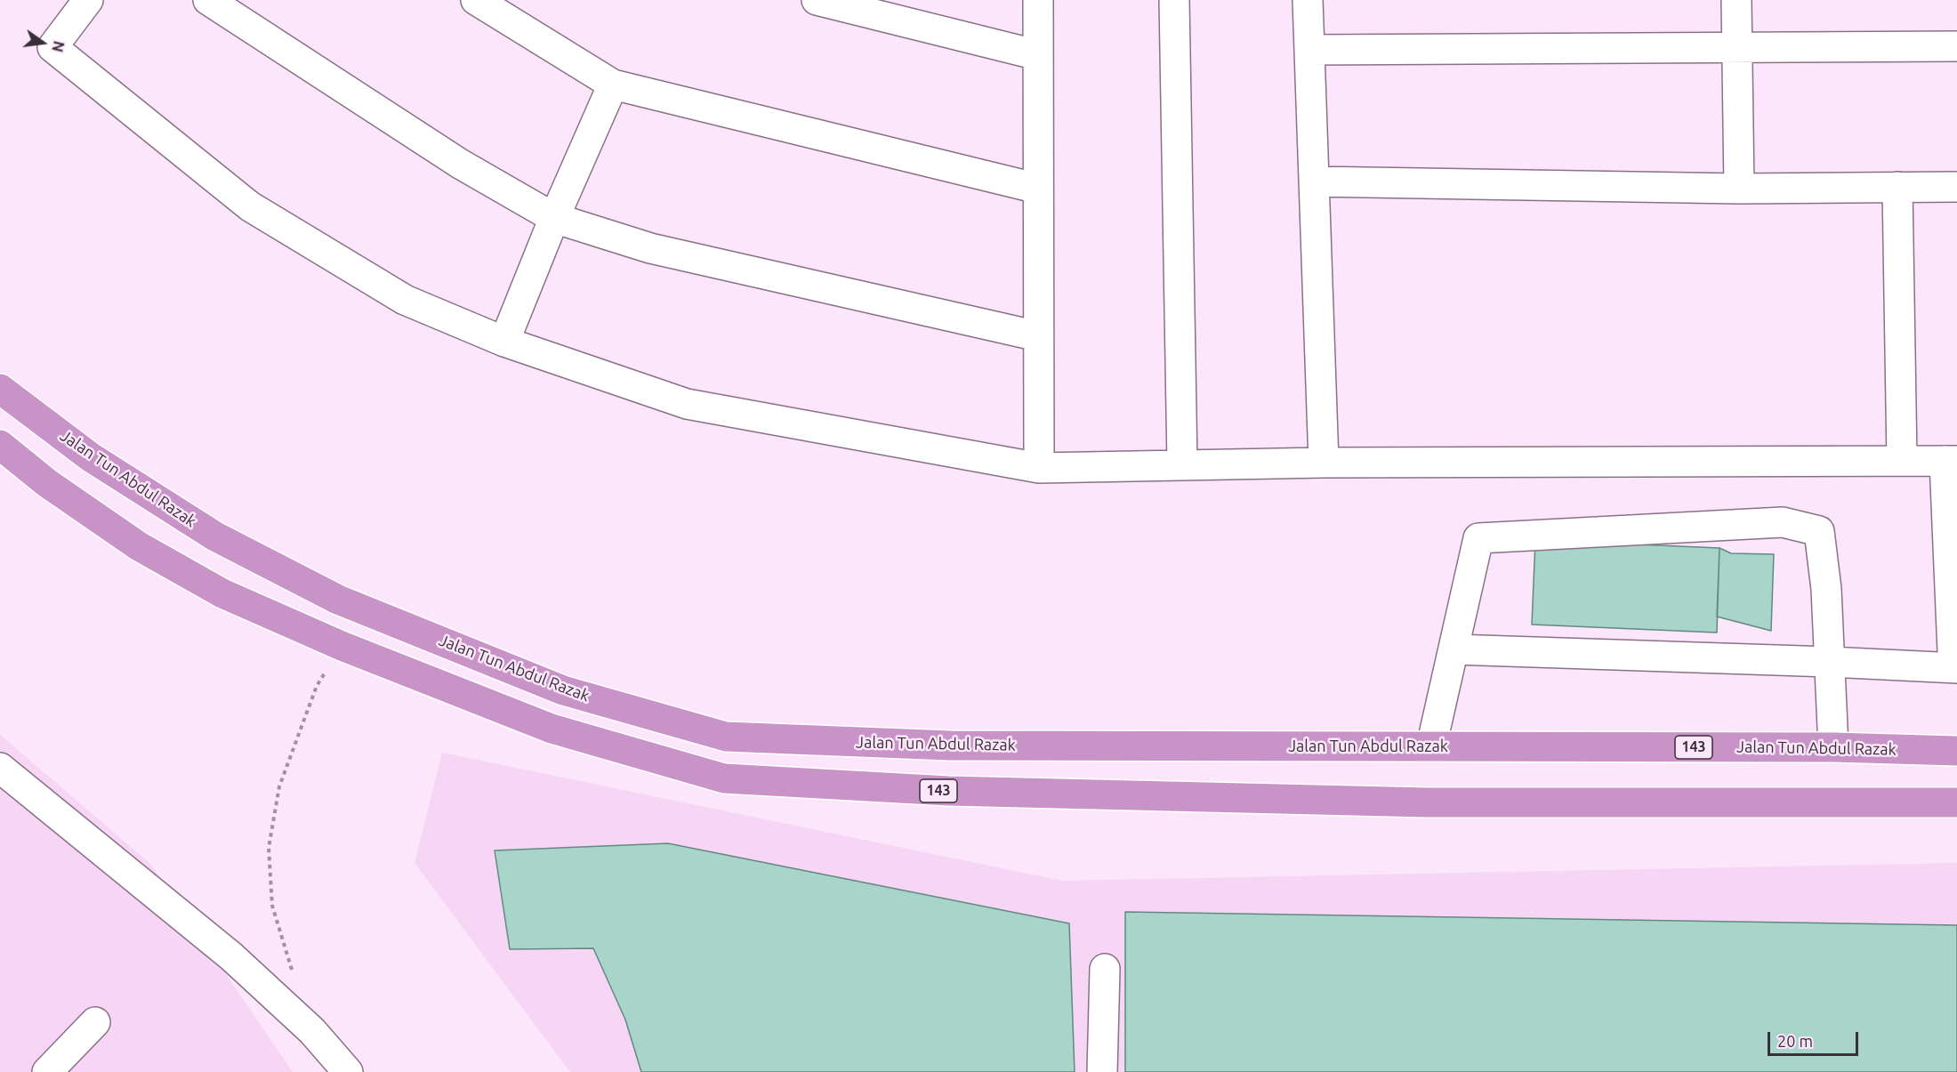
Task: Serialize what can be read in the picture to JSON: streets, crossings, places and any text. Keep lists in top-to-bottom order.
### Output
{
  "streets": {
    "highway": ["Jalan Tun Abdul Razak", "143"]
  },
  "scale_bar": "20 m",
  "north": "right"
}
